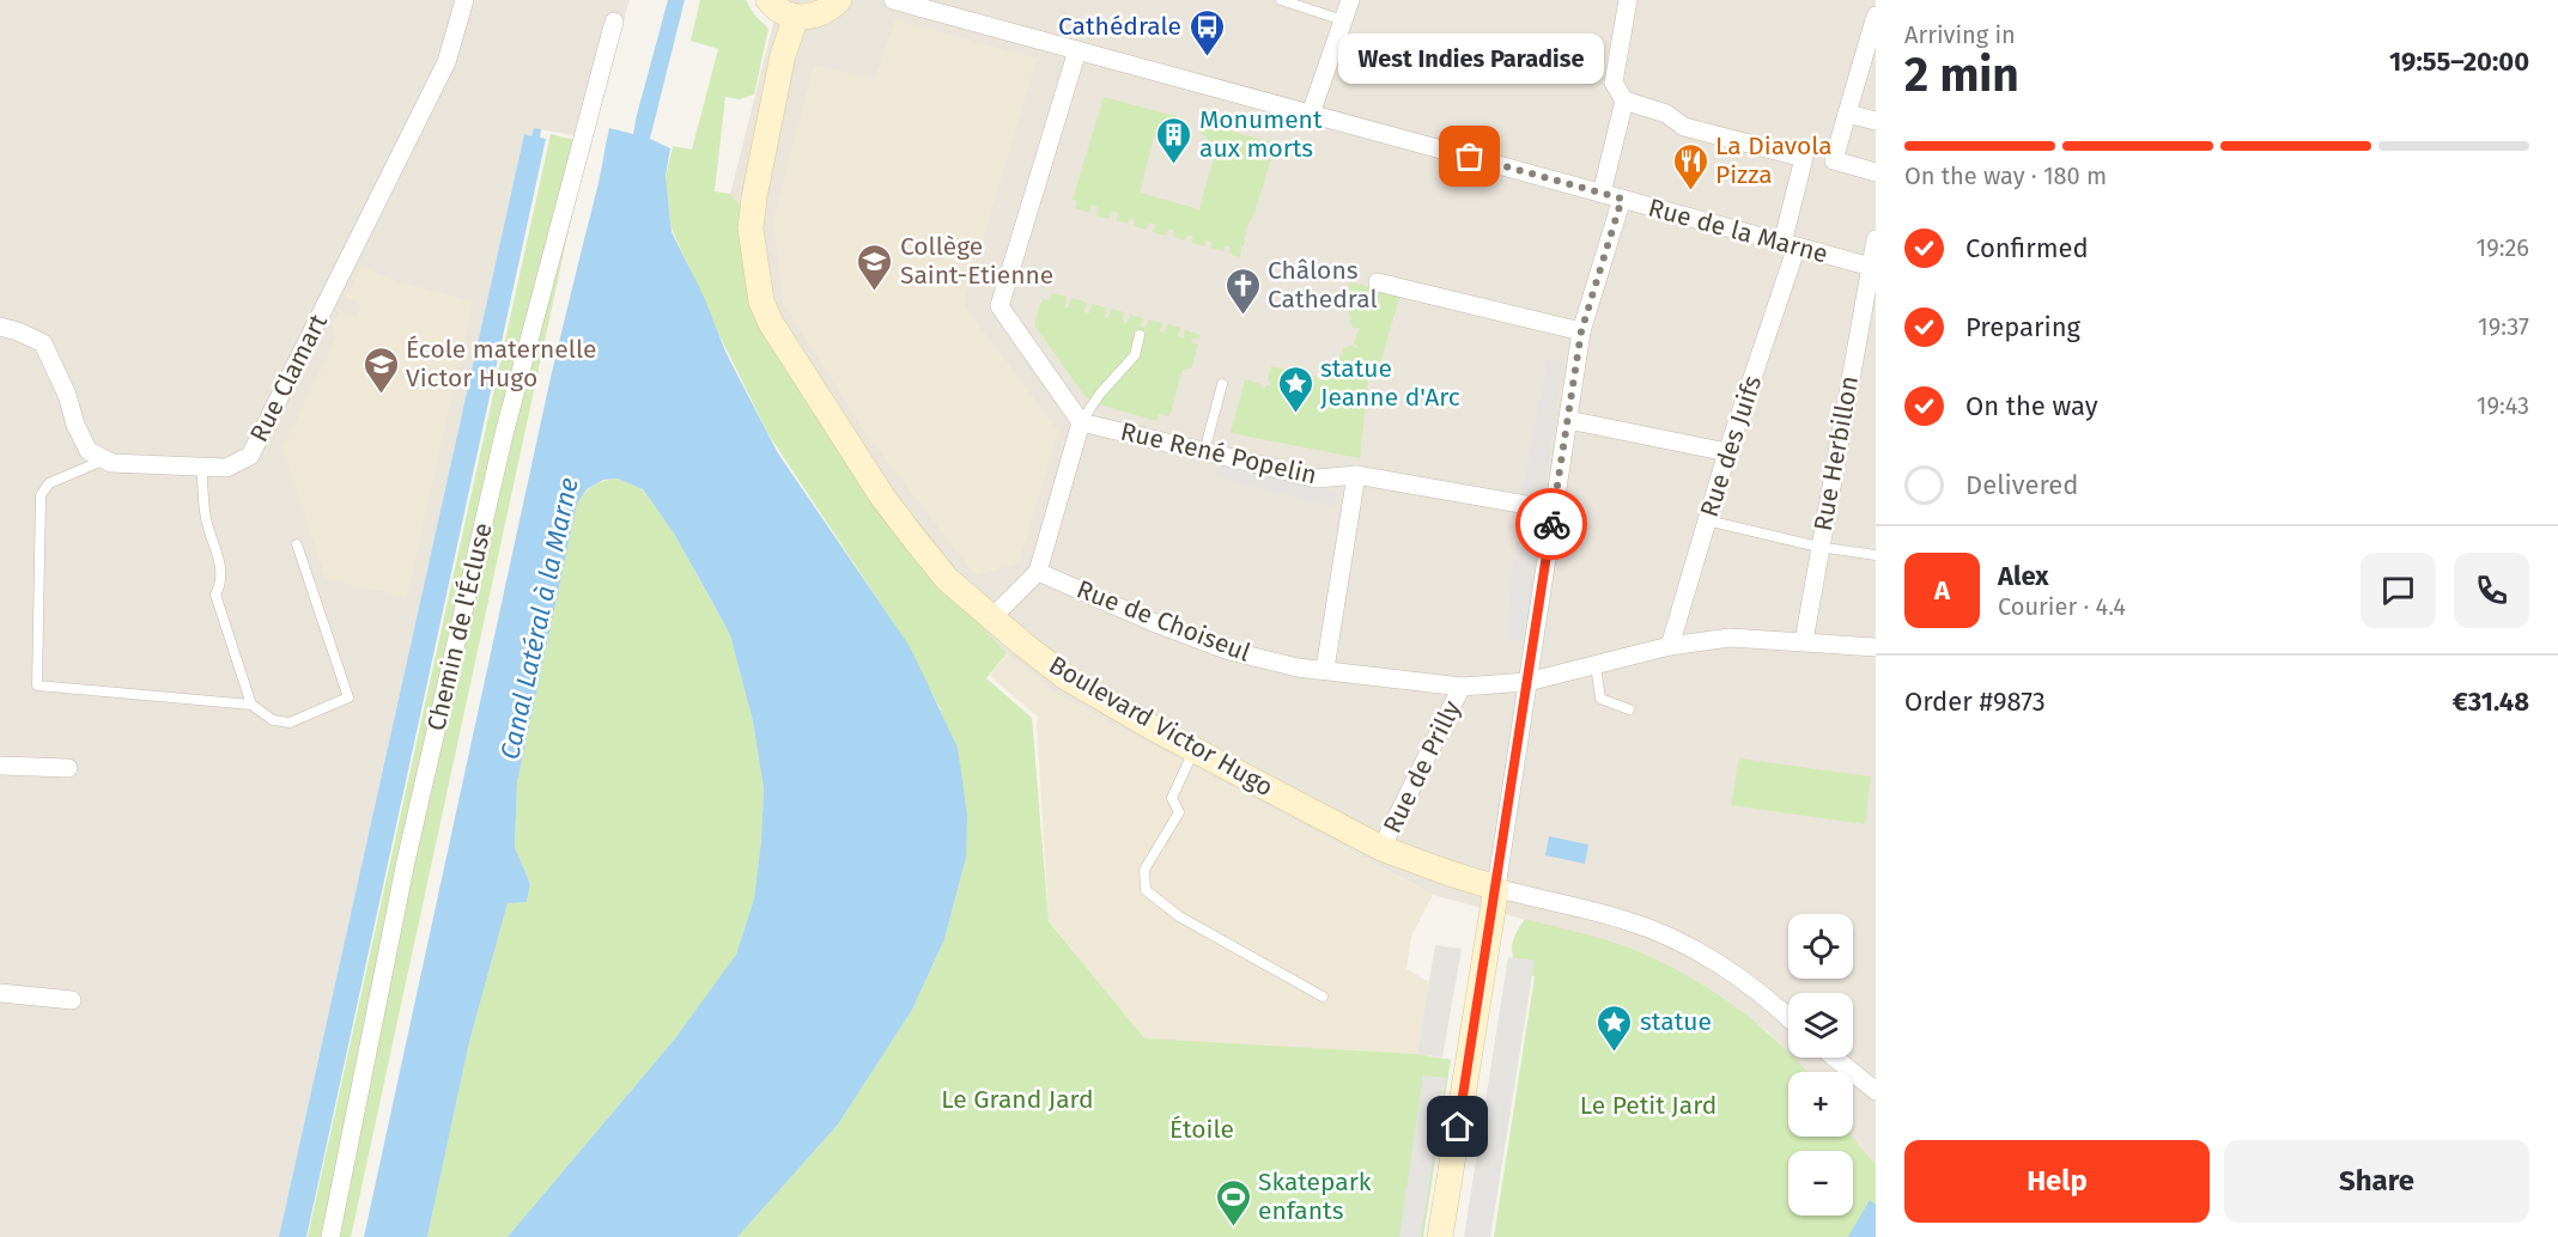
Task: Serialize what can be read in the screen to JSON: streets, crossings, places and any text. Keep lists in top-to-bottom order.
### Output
{
  "streets": {
    "main road": ["Boulevard Victor Hugo"],
    "street": [
      "Rue de la Marne",
      "Rue Clamart",
      "Rue des Juifs",
      "Rue René Popelin",
      "Rue Herbillon",
      "Rue de Choiseul",
      "Chemin de l'Écluse",
      "Rue de Prilly"
    ]
  },
  "crossings": [
    ["Rue de la Marne", "Rue des Juifs"],
    ["Rue de la Marne", "Rue Herbillon"],
    ["Rue des Juifs", "Rue de Choiseul"],
    ["Rue Herbillon", "Rue de Choiseul"],
    ["Rue de Choiseul", "Rue de Prilly"],
    ["Boulevard Victor Hugo", "Rue de Prilly"]
  ],
  "water": ["Canal Latéral à la Marne"],
  "parks": ["Le Grand Jard", "Le Petit Jard", "Étoile"],
  "places": {
    "bus stop": ["Cathédrale"],
    "other": ["West Indies Paradise"],
    "building": ["Monument aux morts"],
    "restaurant": ["La Diavola Pizza"],
    "school or university": ["Collège Saint-Etienne", "École maternelle Victor Hugo"],
    "church": ["Châlons Cathedral"],
    "place": ["statue Jeanne d'Arc", "statue"],
    "sports": ["Skatepark enfants"]
  },
  "page": {
    "heading": ["2 min", "Arriving in", "19:55–20:00"],
    "panel": [
      "Alex",
      "Courier · 4.4",
      "Order #9873",
      "€31.48"
    ],
    "bubble": "West Indies Paradise",
    "bar": "On the way · 180 m",
    "list": [
      ["Confirmed", "19:26"],
      ["Preparing", "19:37"],
      ["On the way", "19:43"],
      "Delivered"
    ],
    "round": "A",
    "map_buttons": ["+", "−"],
    "buttons": ["Help", "Share"]
  }
}
